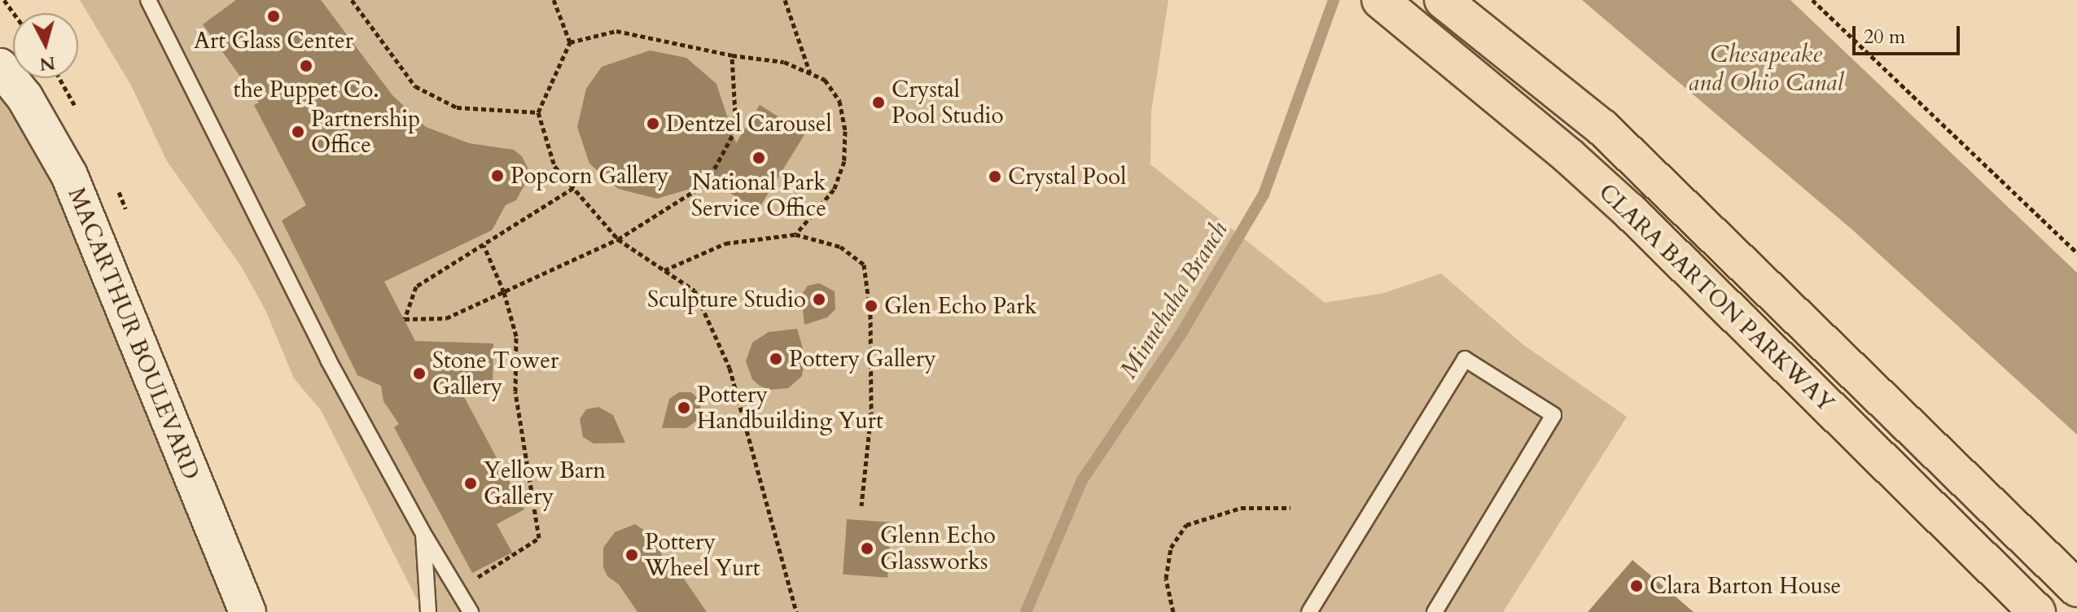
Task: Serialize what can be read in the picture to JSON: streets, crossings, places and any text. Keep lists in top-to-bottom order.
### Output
{
  "streets": {
    "highway": ["CLARA BARTON PARKWAY"],
    "main road": ["MACARTHUR BOULEVARD"]
  },
  "water": ["Chesapeake and Ohio Canal", "Minnehaha Branch"],
  "places": [
    "Art Glass Center",
    "the Puppet Co.",
    "Crystal Pool Studio",
    "Dentzel Carousel",
    "Partnership Office",
    "National Park Service Office",
    "Popcorn Gallery",
    "Crystal Pool",
    "Sculpture Studio",
    "Glen Echo Park",
    "Pottery Gallery",
    "Stone Tower Gallery",
    "Pottery Handbuilding Yurt",
    "Yellow Barn Gallery",
    "Glenn Echo Glassworks",
    "Pottery Wheel Yurt",
    "Clara Barton House"
  ],
  "scale_bar": "20 m",
  "north": "bottom"
}
